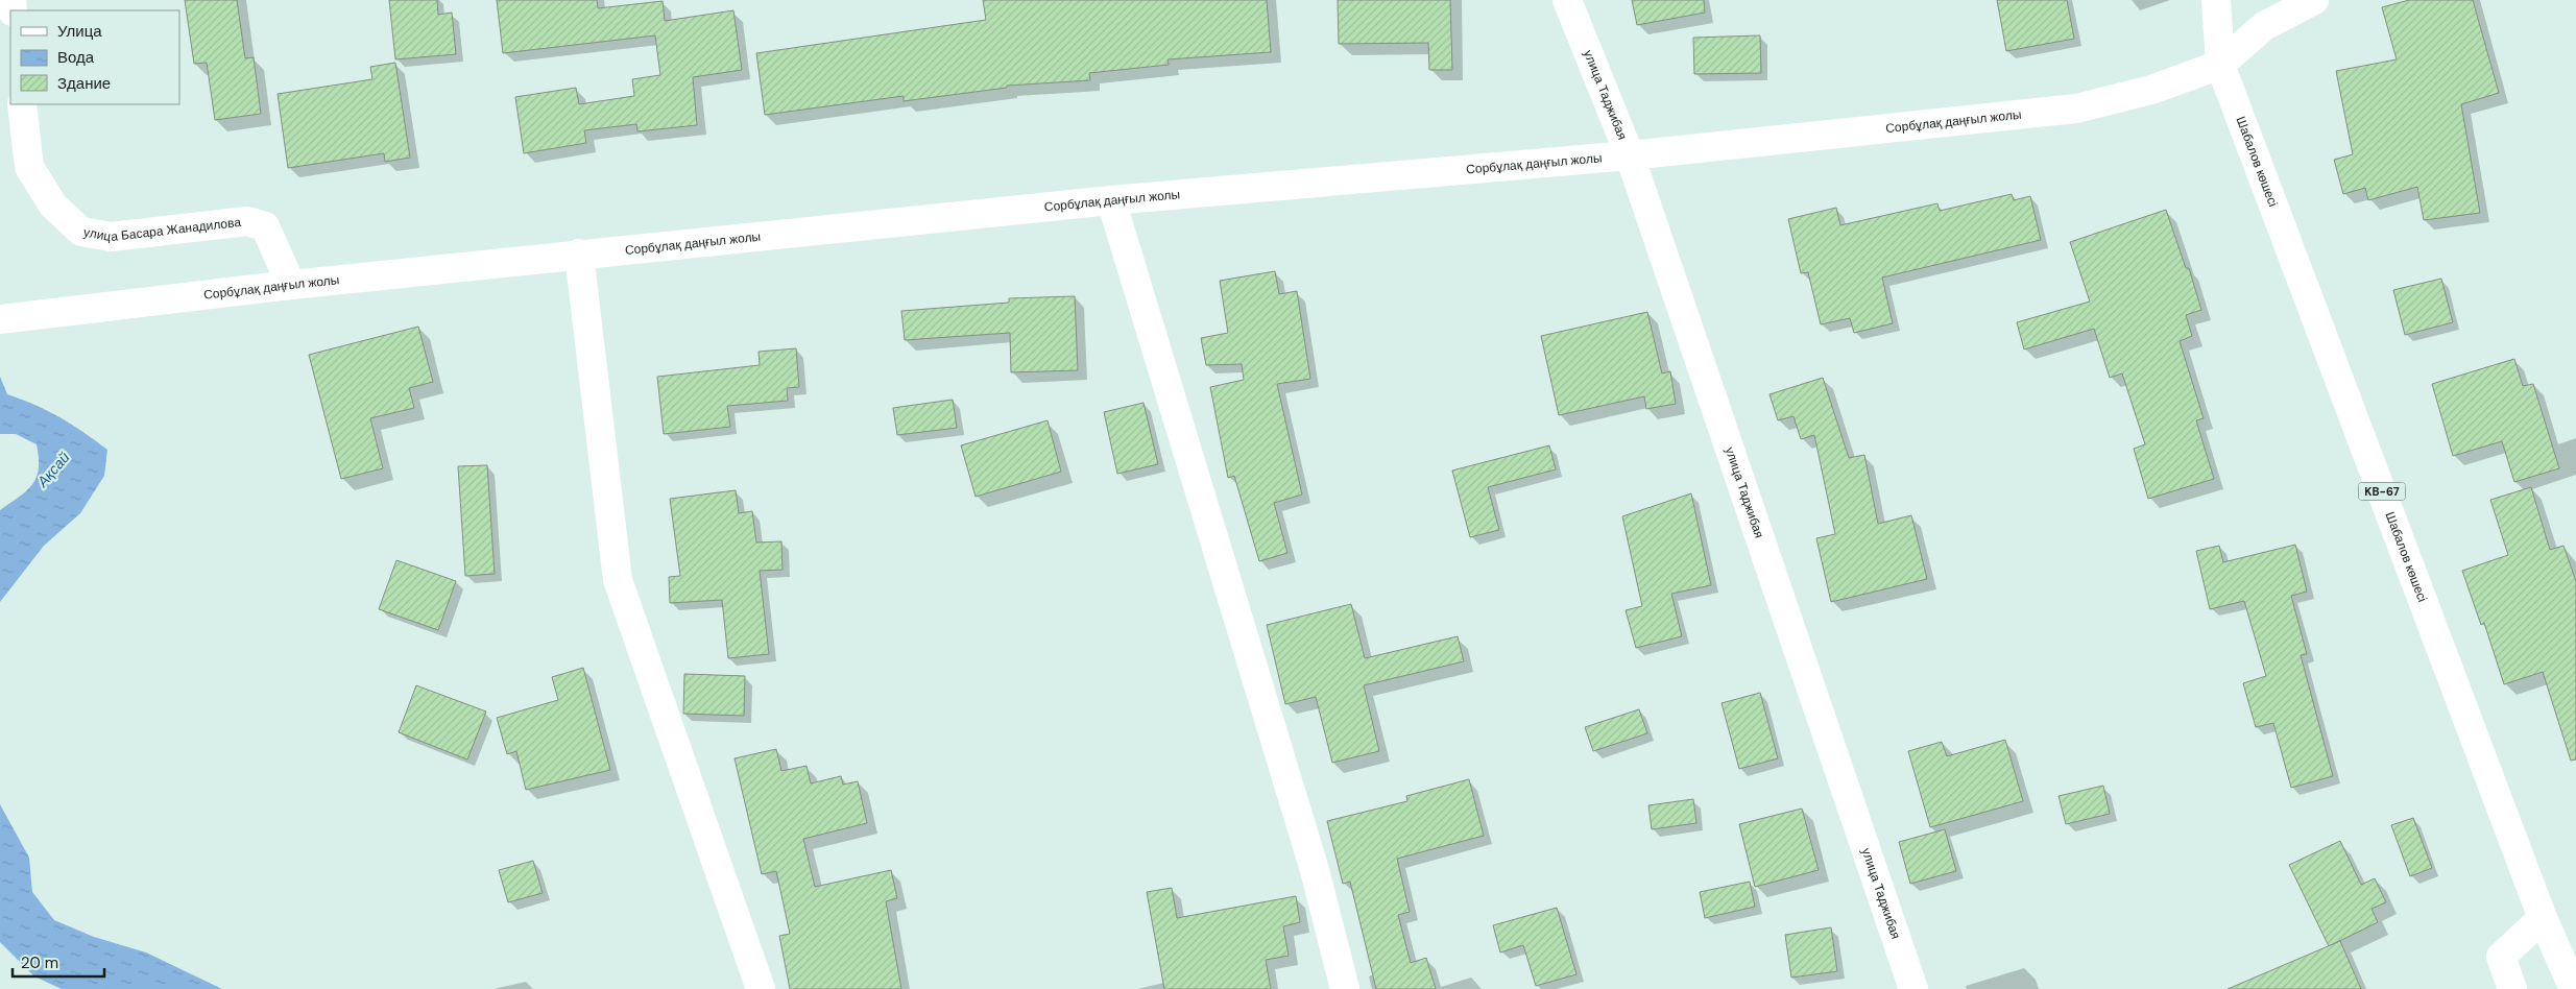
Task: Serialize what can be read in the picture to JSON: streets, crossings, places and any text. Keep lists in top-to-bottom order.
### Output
{
  "streets": {
    "street": [
      "улица Таджибая",
      "Сорбұлақ даңғыл жолы",
      "Шабалов көшесі",
      "улица Басара Жанадилова",
      "KB-67"
    ]
  },
  "crossings": [
    ["улица Таджибая", "Сорбұлақ даңғыл жолы"],
    ["Сорбұлақ даңғыл жолы", "Шабалов көшесі"],
    ["Сорбұлақ даңғыл жолы", "улица Басара Жанадилова"]
  ],
  "water": ["Ақсай"],
  "legend": ["Улица", "Вода", "Здание"],
  "scale_bar": "20 m"
}
